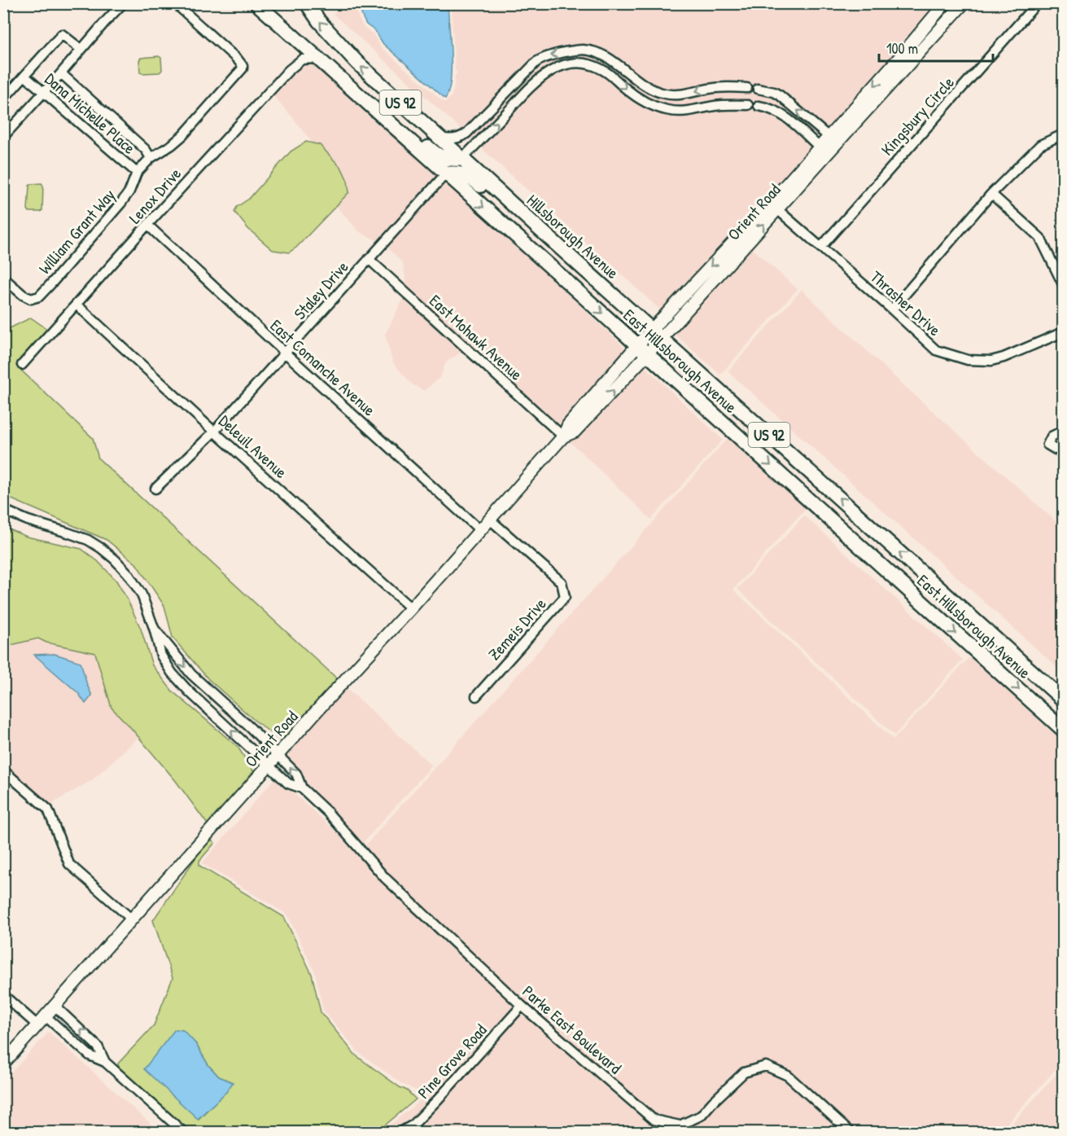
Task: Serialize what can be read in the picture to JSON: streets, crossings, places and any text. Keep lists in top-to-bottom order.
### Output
{
  "streets": {
    "main road": ["US 92", "Hillsborough Avenue", "East Hillsborough Avenue"],
    "street": [
      "Dana Michelle Place",
      "Kingsbury Circle",
      "Lenox Drive",
      "Orient Road",
      "William Grant Way",
      "Staley Drive",
      "Thrasher Drive",
      "East Mohawk Avenue",
      "East Comanche Avenue",
      "Deleuil Avenue",
      "Zemeis Drive",
      "Parke East Boulevard",
      "Pine Grove Road"
    ]
  },
  "crossings": [
    ["US 92", "Lenox Drive"],
    ["US 92", "Hillsborough Avenue"],
    ["US 92", "East Hillsborough Avenue"],
    ["Dana Michelle Place", "William Grant Way"],
    ["Kingsbury Circle", "Thrasher Drive"],
    ["Lenox Drive", "East Hillsborough Avenue"],
    ["Lenox Drive", "East Comanche Avenue"],
    ["Lenox Drive", "Deleuil Avenue"],
    ["Orient Road", "Hillsborough Avenue"],
    ["Orient Road", "Thrasher Drive"],
    ["Orient Road", "East Mohawk Avenue"],
    ["Orient Road", "East Hillsborough Avenue"],
    ["Orient Road", "East Comanche Avenue"],
    ["Orient Road", "Deleuil Avenue"],
    ["Orient Road", "Zemeis Drive"],
    ["Orient Road", "Parke East Boulevard"],
    ["Hillsborough Avenue", "East Hillsborough Avenue"],
    ["Staley Drive", "East Mohawk Avenue"],
    ["Staley Drive", "East Hillsborough Avenue"],
    ["Staley Drive", "East Comanche Avenue"],
    ["Staley Drive", "Deleuil Avenue"],
    ["Parke East Boulevard", "Pine Grove Road"]
  ],
  "scale_bar": "100 m"
}
